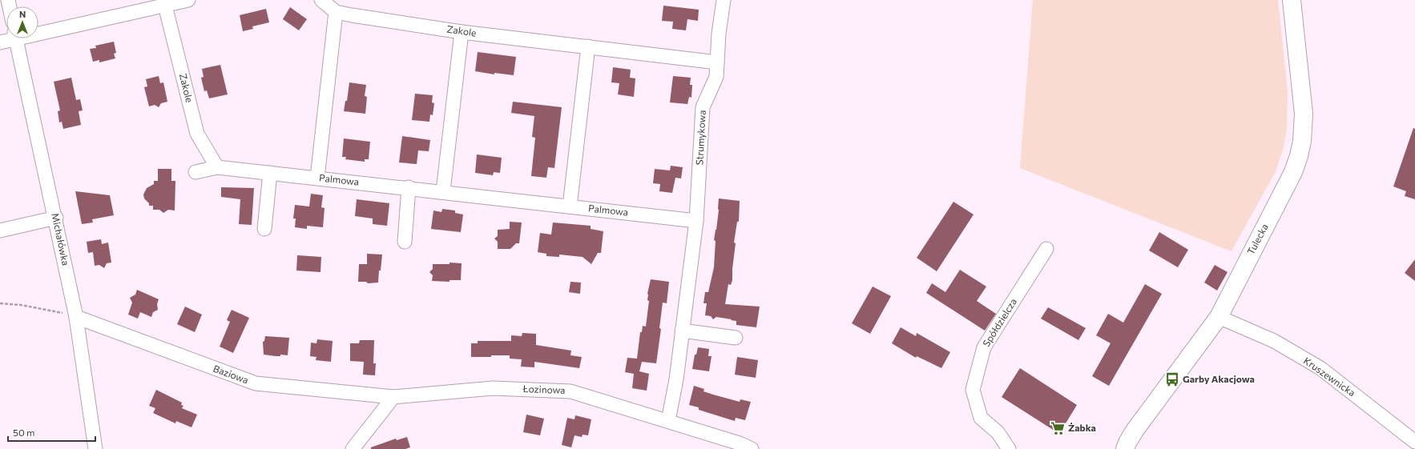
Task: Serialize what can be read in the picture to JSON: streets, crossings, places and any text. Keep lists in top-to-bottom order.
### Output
{
  "streets": {
    "street": [
      "Zakole",
      "Strumykowa",
      "Palmowa",
      "Michałówka",
      "Tulecka",
      "Spółdzielcza",
      "Baziowa",
      "Kruszewnicka",
      "Łozinowa"
    ]
  },
  "crossings": [
    ["Zakole", "Strumykowa"],
    ["Zakole", "Palmowa"],
    ["Strumykowa", "Palmowa"],
    ["Michałówka", "Baziowa"],
    ["Tulecka", "Kruszewnicka"],
    ["Baziowa", "Łozinowa"]
  ],
  "places": {
    "bus stop": ["Garby Akacjowa"],
    "supermarket": ["Żabka"]
  },
  "scale_bar": "50 m",
  "north": "top"
}
